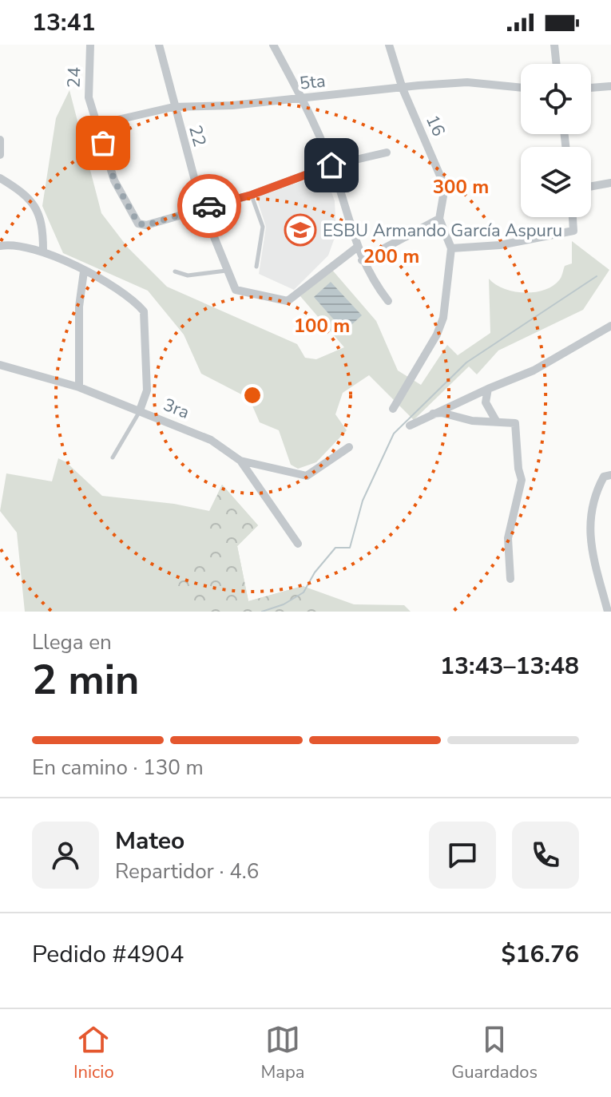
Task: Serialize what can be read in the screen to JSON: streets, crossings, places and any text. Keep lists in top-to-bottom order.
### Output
{
  "streets": {
    "street": [
      "24",
      "5ta",
      "16",
      "22",
      "3ra"
    ]
  },
  "crossings": [
    ["24", "5ta"],
    ["24", "22"],
    ["5ta", "16"],
    ["5ta", "22"]
  ],
  "places": {
    "school or university": ["ESBU Armando García Aspuru"]
  },
  "page": {
    "status": "13:41",
    "heading": ["2 min", "Llega en", "13:43–13:48"],
    "panel": [
      "Mateo",
      "Repartidor · 4.6",
      "Pedido #4904",
      "$16.76"
    ],
    "bar": "En camino · 130 m",
    "tabs": ["Inicio", "Mapa", "Guardados"]
  },
  "rings": ["300 m", "200 m", "100 m"]
}
